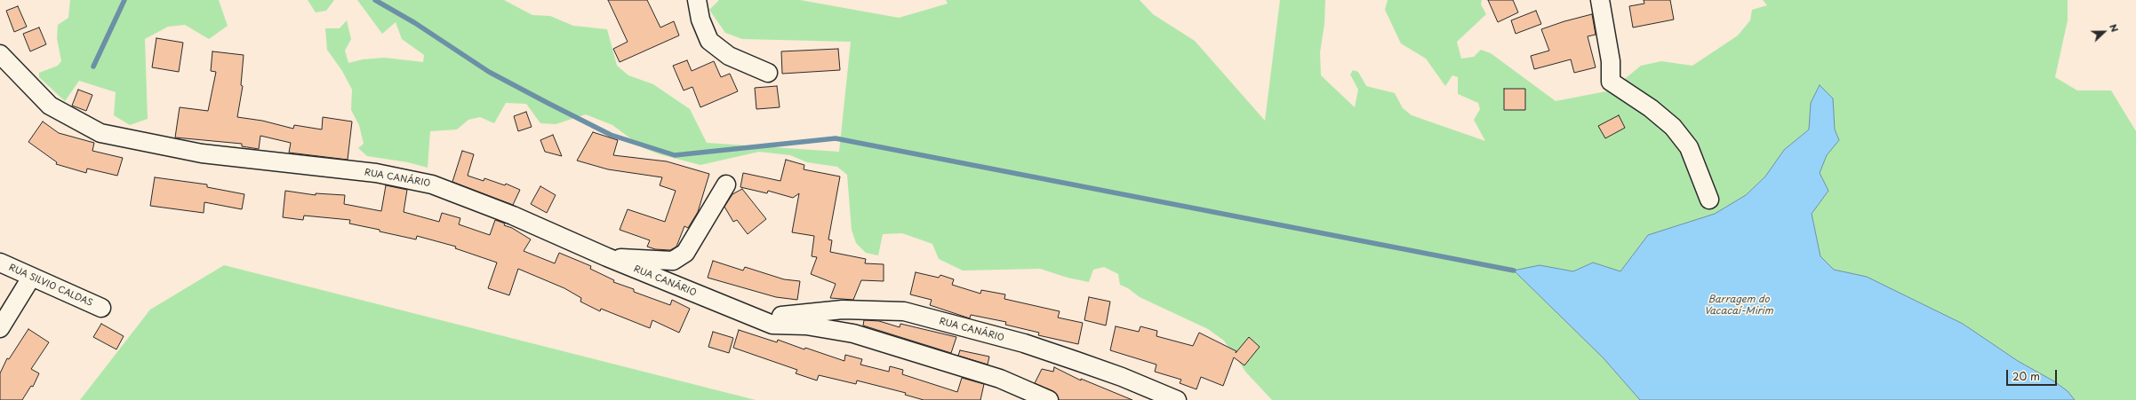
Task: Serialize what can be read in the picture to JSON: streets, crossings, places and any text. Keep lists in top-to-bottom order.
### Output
{
  "streets": {
    "street": ["RUA CANÁRIO", "RUA SILVIO CALDAS"]
  },
  "water": ["Barragem do Vacacaí-Mirim"],
  "scale_bar": "20 m",
  "north": "right"
}
